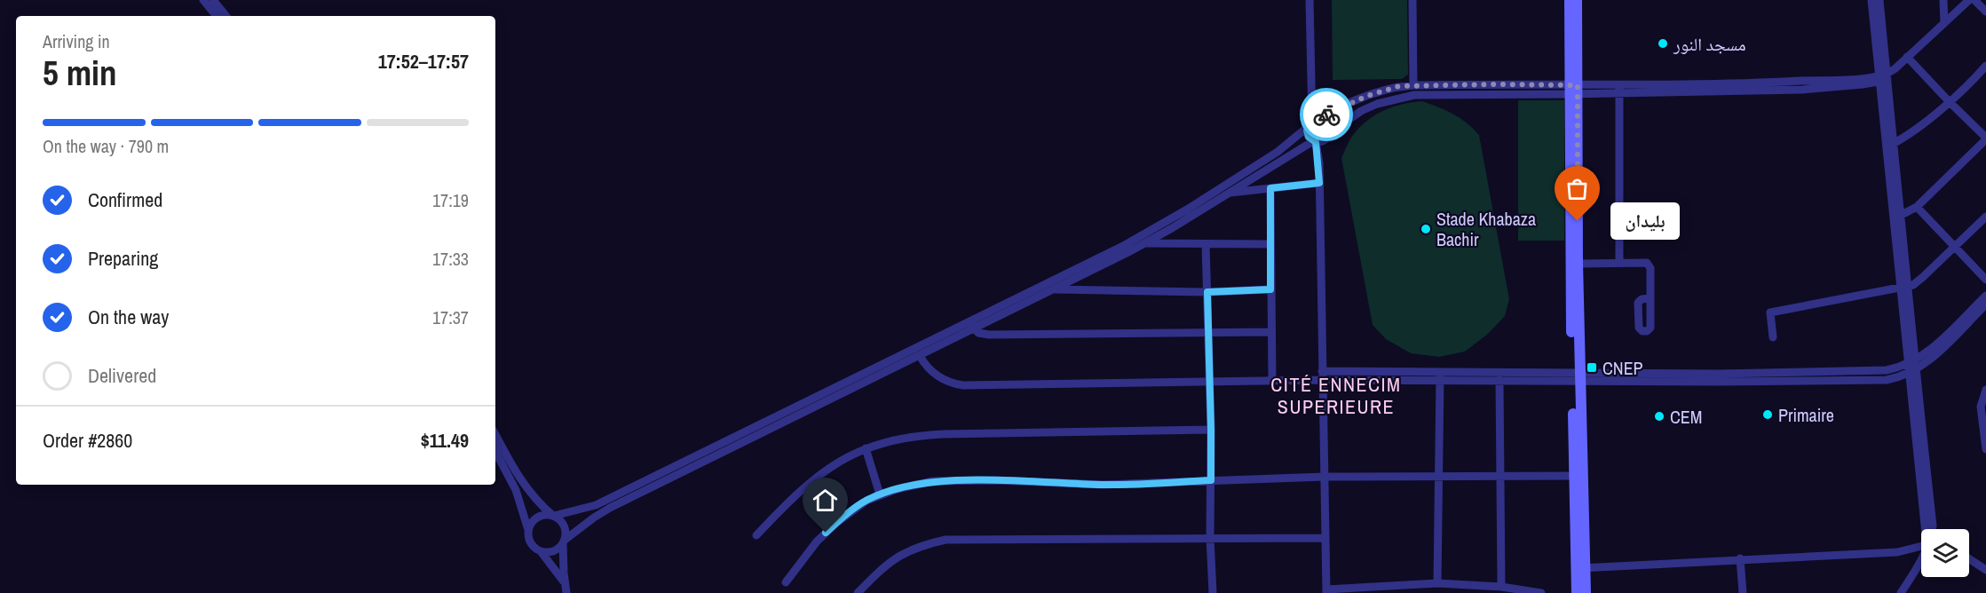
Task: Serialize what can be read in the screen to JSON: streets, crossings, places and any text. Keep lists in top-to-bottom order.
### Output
{
  "districts": ["CITÉ ENNECIM SUPERIEURE"],
  "places": {
    "other": [
      "مسجد النور",
      "بليدان",
      "Stade Khabaza Bachir",
      "Primaire",
      "CEM"
    ],
    "transit": ["CNEP"]
  },
  "page": {
    "heading": ["5 min", "Arriving in", "17:52–17:57"],
    "panel": ["Order #2860", "$11.49"],
    "bar": "On the way · 790 m",
    "list": [
      ["Confirmed", "17:19"],
      ["Preparing", "17:33"],
      ["On the way", "17:37"],
      "Delivered"
    ],
    "bubble": "بليدان"
  }
}
